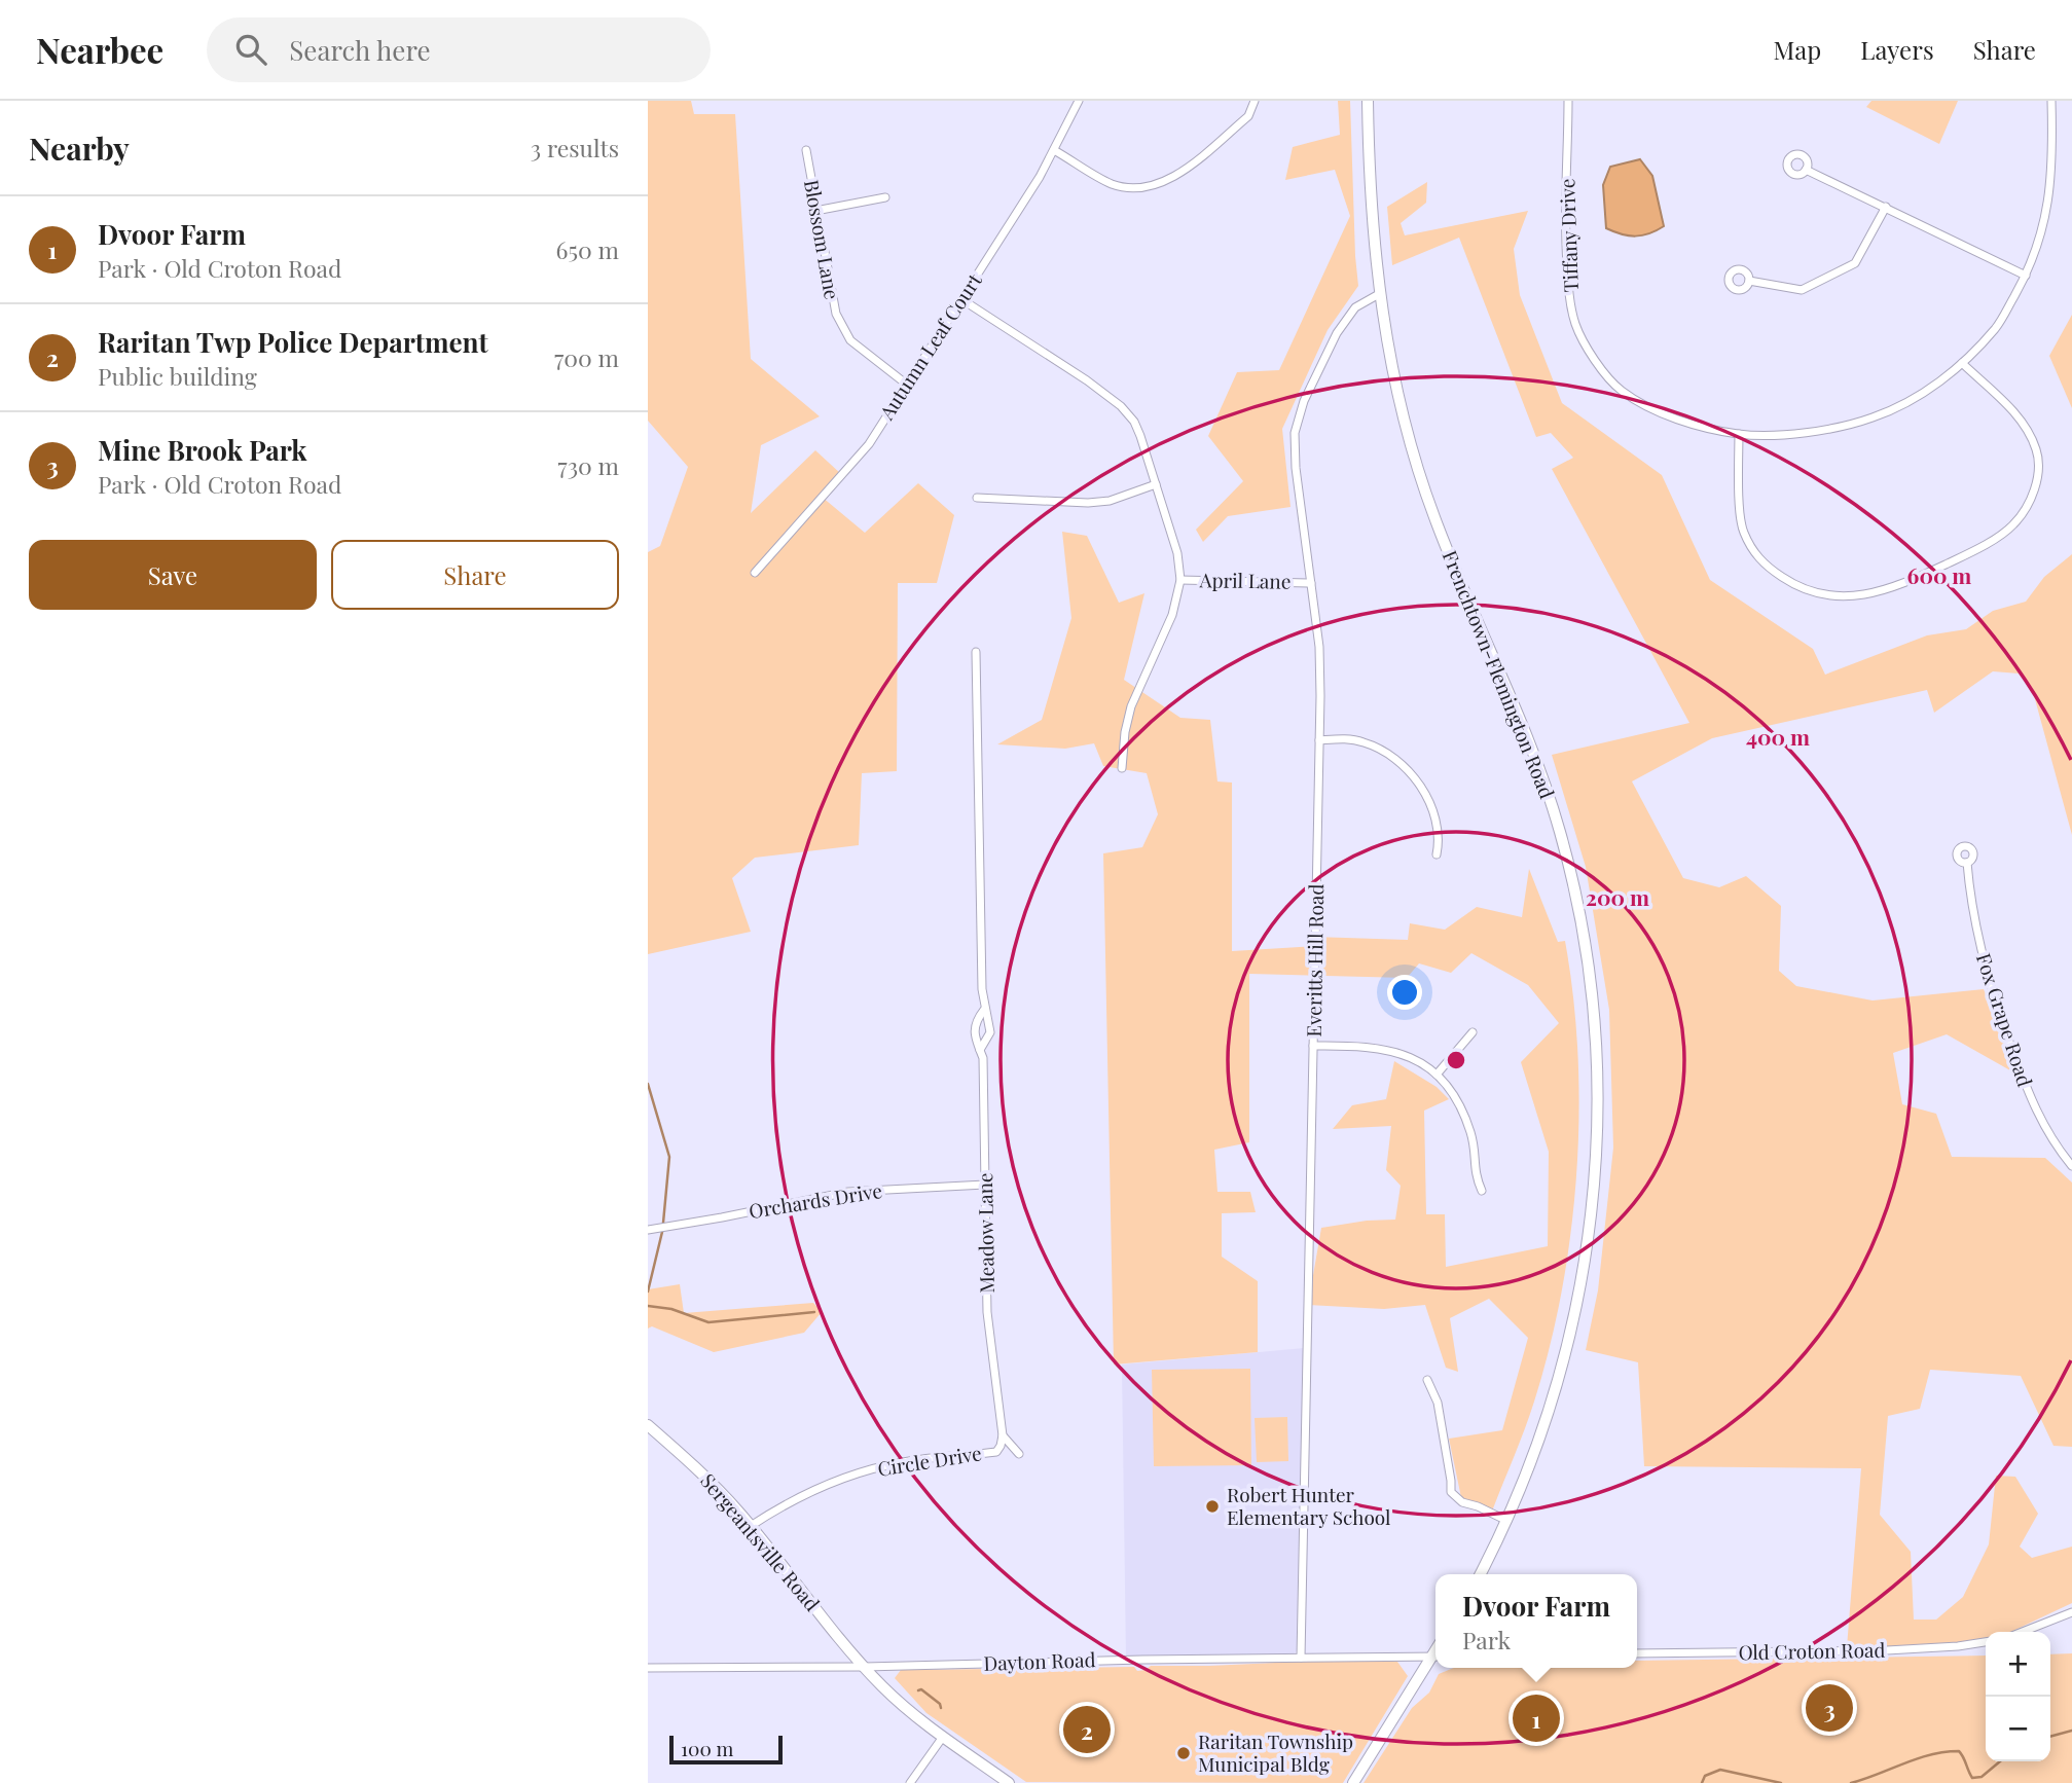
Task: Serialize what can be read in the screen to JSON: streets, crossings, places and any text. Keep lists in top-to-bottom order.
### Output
{
  "streets": {
    "main road": ["Frenchtown-Flemington Road", "Sergeantsville Road"],
    "street": [
      "Tiffany Drive",
      "Blossom Lane",
      "Autumn Leaf Court",
      "April Lane",
      "Everitts Hill Road",
      "Fox Grape Road",
      "Orchards Drive",
      "Meadow Lane",
      "Circle Drive",
      "Old Croton Road",
      "Dayton Road"
    ]
  },
  "crossings": [
    ["Blossom Lane", "Autumn Leaf Court"],
    ["April Lane", "Everitts Hill Road"],
    ["Frenchtown-Flemington Road", "Everitts Hill Road"],
    ["Everitts Hill Road", "Dayton Road"],
    ["Orchards Drive", "Meadow Lane"],
    ["Meadow Lane", "Circle Drive"],
    ["Circle Drive", "Sergeantsville Road"],
    ["Sergeantsville Road", "Dayton Road"]
  ],
  "places": ["Robert Hunter Elementary School", "Raritan Township Municipal Bldg"],
  "scale_bar": "100 m",
  "page": {
    "header": "Nearbee",
    "search": "Search here",
    "nav": ["Map", "Layers", "Share"],
    "heading": ["Nearby", "3 results"],
    "list": [
      {
        "mark": "1",
        "name": "Dvoor Farm",
        "note": "Park · Old Croton Road",
        "value": "650 m"
      },
      {
        "mark": "2",
        "name": "Raritan Twp Police Department",
        "note": "Public building",
        "value": "700 m"
      },
      {
        "mark": "3",
        "name": "Mine Brook Park",
        "note": "Park · Old Croton Road",
        "value": "730 m"
      }
    ],
    "buttons": ["Save", "Share"],
    "popup": ["Dvoor Farm", "Park"],
    "map_buttons": ["+", "−"],
    "pins": ["3", "1", "2"],
    "scale": "100 m"
  },
  "rings": ["600 m", "400 m", "200 m"]
}
